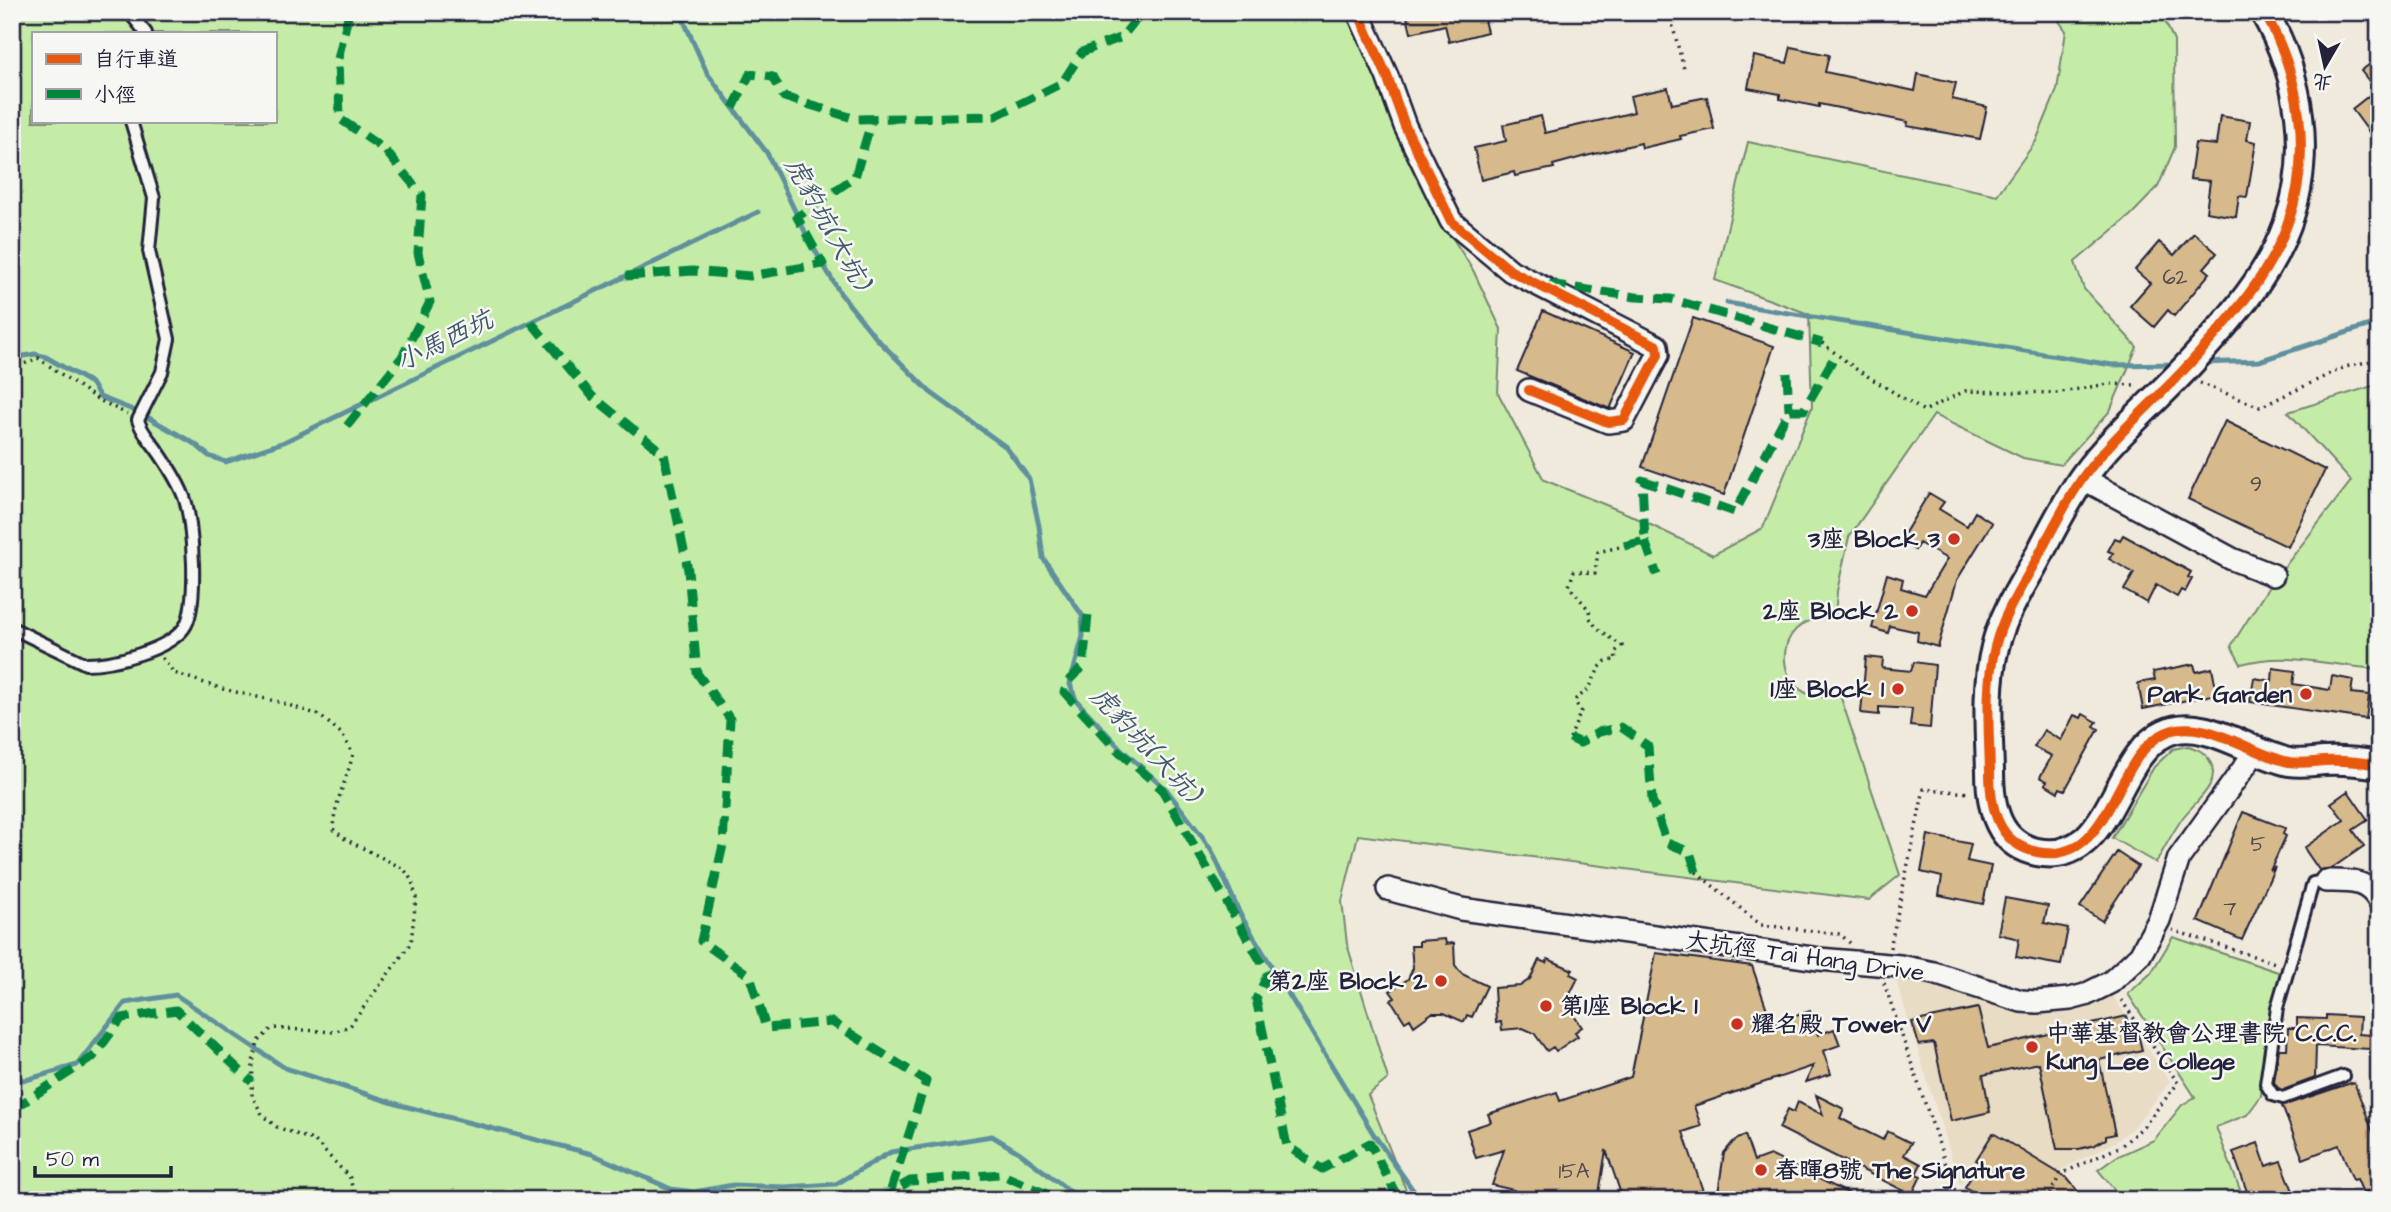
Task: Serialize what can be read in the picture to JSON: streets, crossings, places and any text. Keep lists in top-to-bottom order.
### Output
{
  "streets": {
    "street": ["大坑徑 Tai Hang Drive"]
  },
  "water": ["虎豹坑(大坑)", "小馬西坑"],
  "places": [
    "3座 Block 3",
    "2座 Block 2",
    "1座 Block 1",
    "Park Garden",
    "第2座 Block 2",
    "第1座 Block 1",
    "耀名殿 Tower V",
    "中華基督教會公理書院 C.C.C. Kung Lee College",
    "春暉8號 The Signature"
  ],
  "house_numbers": [
    "62",
    "9",
    "5",
    "7",
    "15A"
  ],
  "legend": ["自行車道", "小徑"],
  "scale_bar": "50 m",
  "north": "bottom"
}
